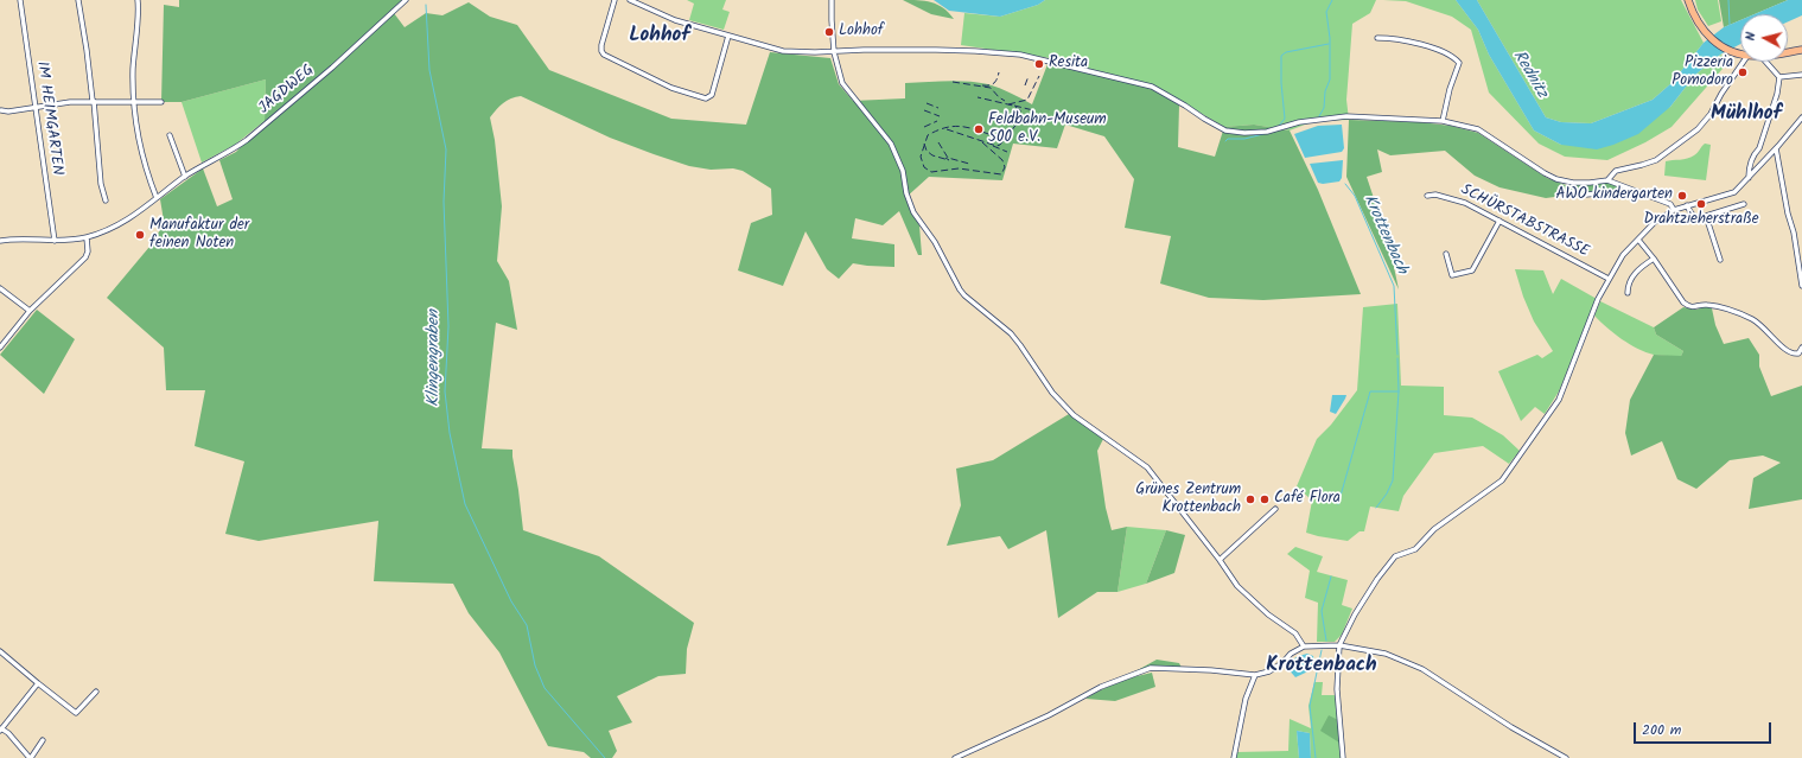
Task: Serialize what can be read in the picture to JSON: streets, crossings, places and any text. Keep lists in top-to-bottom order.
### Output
{
  "streets": {
    "street": ["JAGDWEG", "IM HEIMGARTEN", "SCHÜRSTABSTRASSE"]
  },
  "crossings": [
    ["JAGDWEG", "IM HEIMGARTEN"]
  ],
  "districts": ["Lohhof", "Mühlhof", "Krottenbach"],
  "water": ["Rednitz", "Krottenbach", "Klingengraben"],
  "places": [
    "Lohhof",
    "Resita",
    "Pizzeria Pomodoro",
    "Feldbahn-Museum 500 e.V.",
    "AWO kindergarten",
    "Drahtzieherstraße",
    "Manufaktur der feinen Noten",
    "Grünes Zentrum Krottenbach",
    "Café Flora"
  ],
  "scale_bar": "200 m",
  "north": "left"
}
